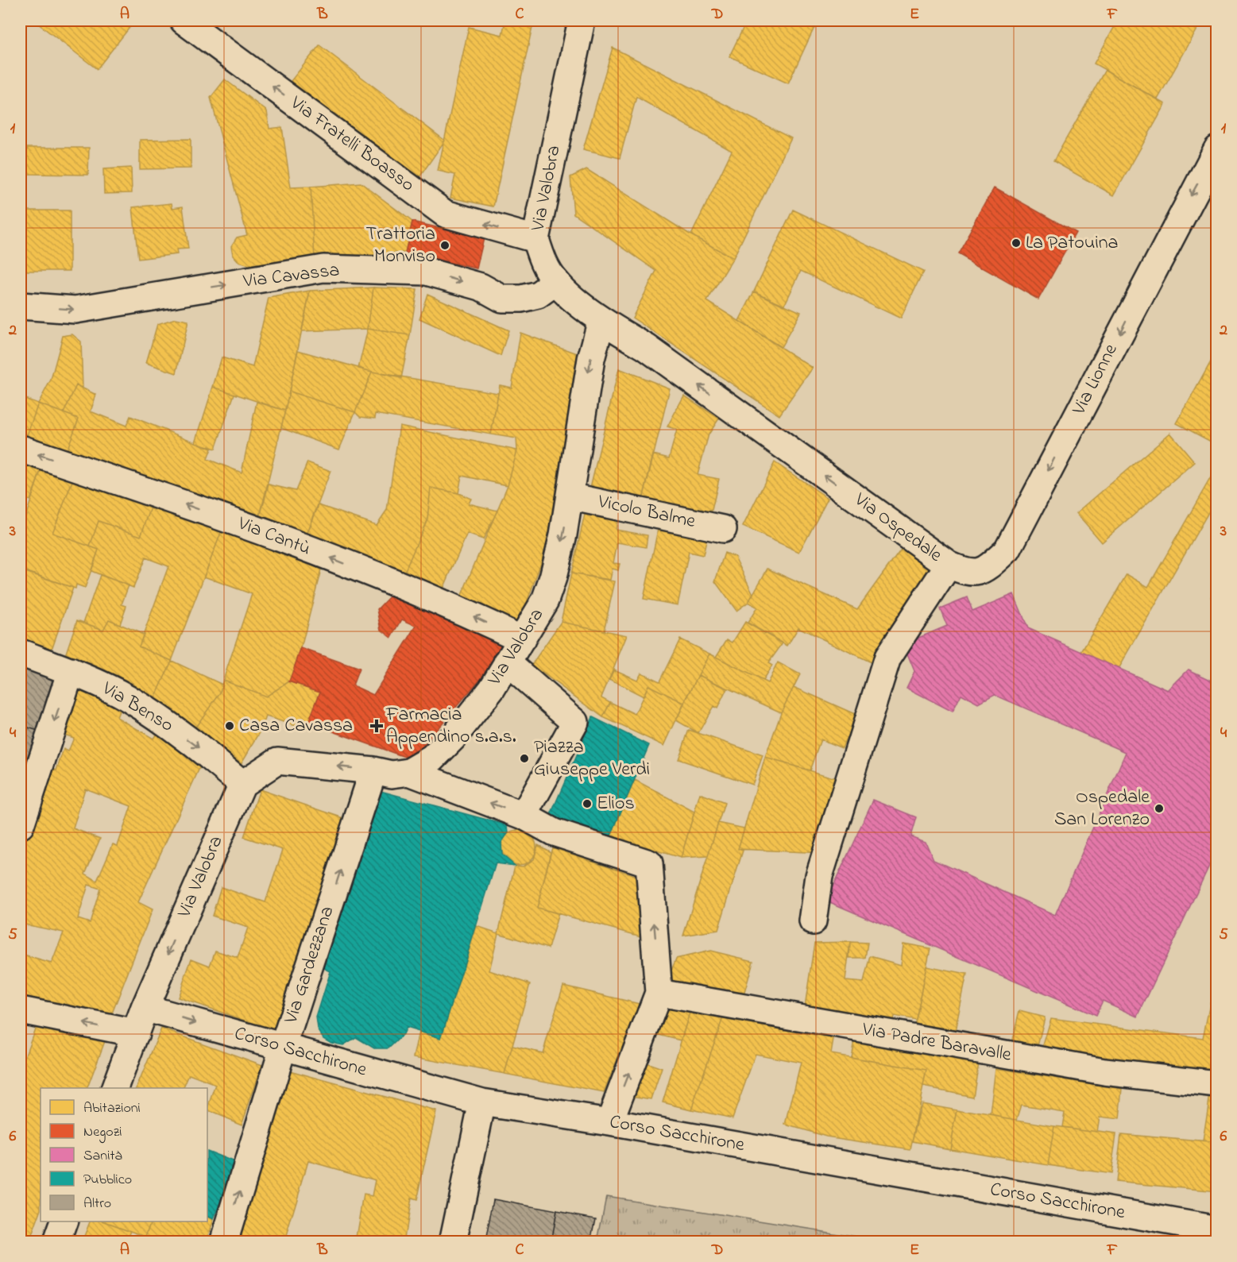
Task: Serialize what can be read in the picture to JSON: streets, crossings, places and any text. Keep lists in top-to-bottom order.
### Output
{
  "streets": {
    "street": [
      "Via Fratelli Boasso",
      "Via Valobra",
      "Via Cavassa",
      "Via Lionne",
      "Vicolo Balme",
      "Via Ospedale",
      "Via Cantù",
      "Via Benso",
      "Via Gardezzana",
      "Via Padre Baravalle",
      "Corso Sacchirone"
    ]
  },
  "crossings": [
    ["Via Fratelli Boasso", "Via Valobra"],
    ["Via Valobra", "Via Cavassa"],
    ["Via Valobra", "Vicolo Balme"],
    ["Via Valobra", "Via Ospedale"],
    ["Via Valobra", "Via Cantù"],
    ["Via Valobra", "Via Benso"],
    ["Via Valobra", "Via Gardezzana"],
    ["Via Valobra", "Corso Sacchirone"],
    ["Via Lionne", "Via Ospedale"],
    ["Via Gardezzana", "Corso Sacchirone"]
  ],
  "one_way": [
    "Via Fratelli Boasso",
    "Via Valobra",
    "Via Cavassa",
    "Via Lionne",
    "Via Ospedale",
    "Via Cantù",
    "Via Benso",
    "Via Gardezzana"
  ],
  "places": {
    "other": [
      "La Patouina",
      "Trattoria Monviso",
      "Casa Cavassa",
      "Piazza Giuseppe Verdi",
      "Elios",
      "Ospedale San Lorenzo"
    ],
    "health": ["Farmacia Appendino s.a.s."]
  },
  "legend": [
    "Abitazioni",
    "Negozi",
    "Sanità",
    "Pubblico",
    "Altro"
  ],
  "grid": {
    "columns": [
      "A",
      "B",
      "C",
      "D",
      "E",
      "F"
    ],
    "rows": [
      "1",
      "2",
      "3",
      "4",
      "5",
      "6"
    ]
  }
}
